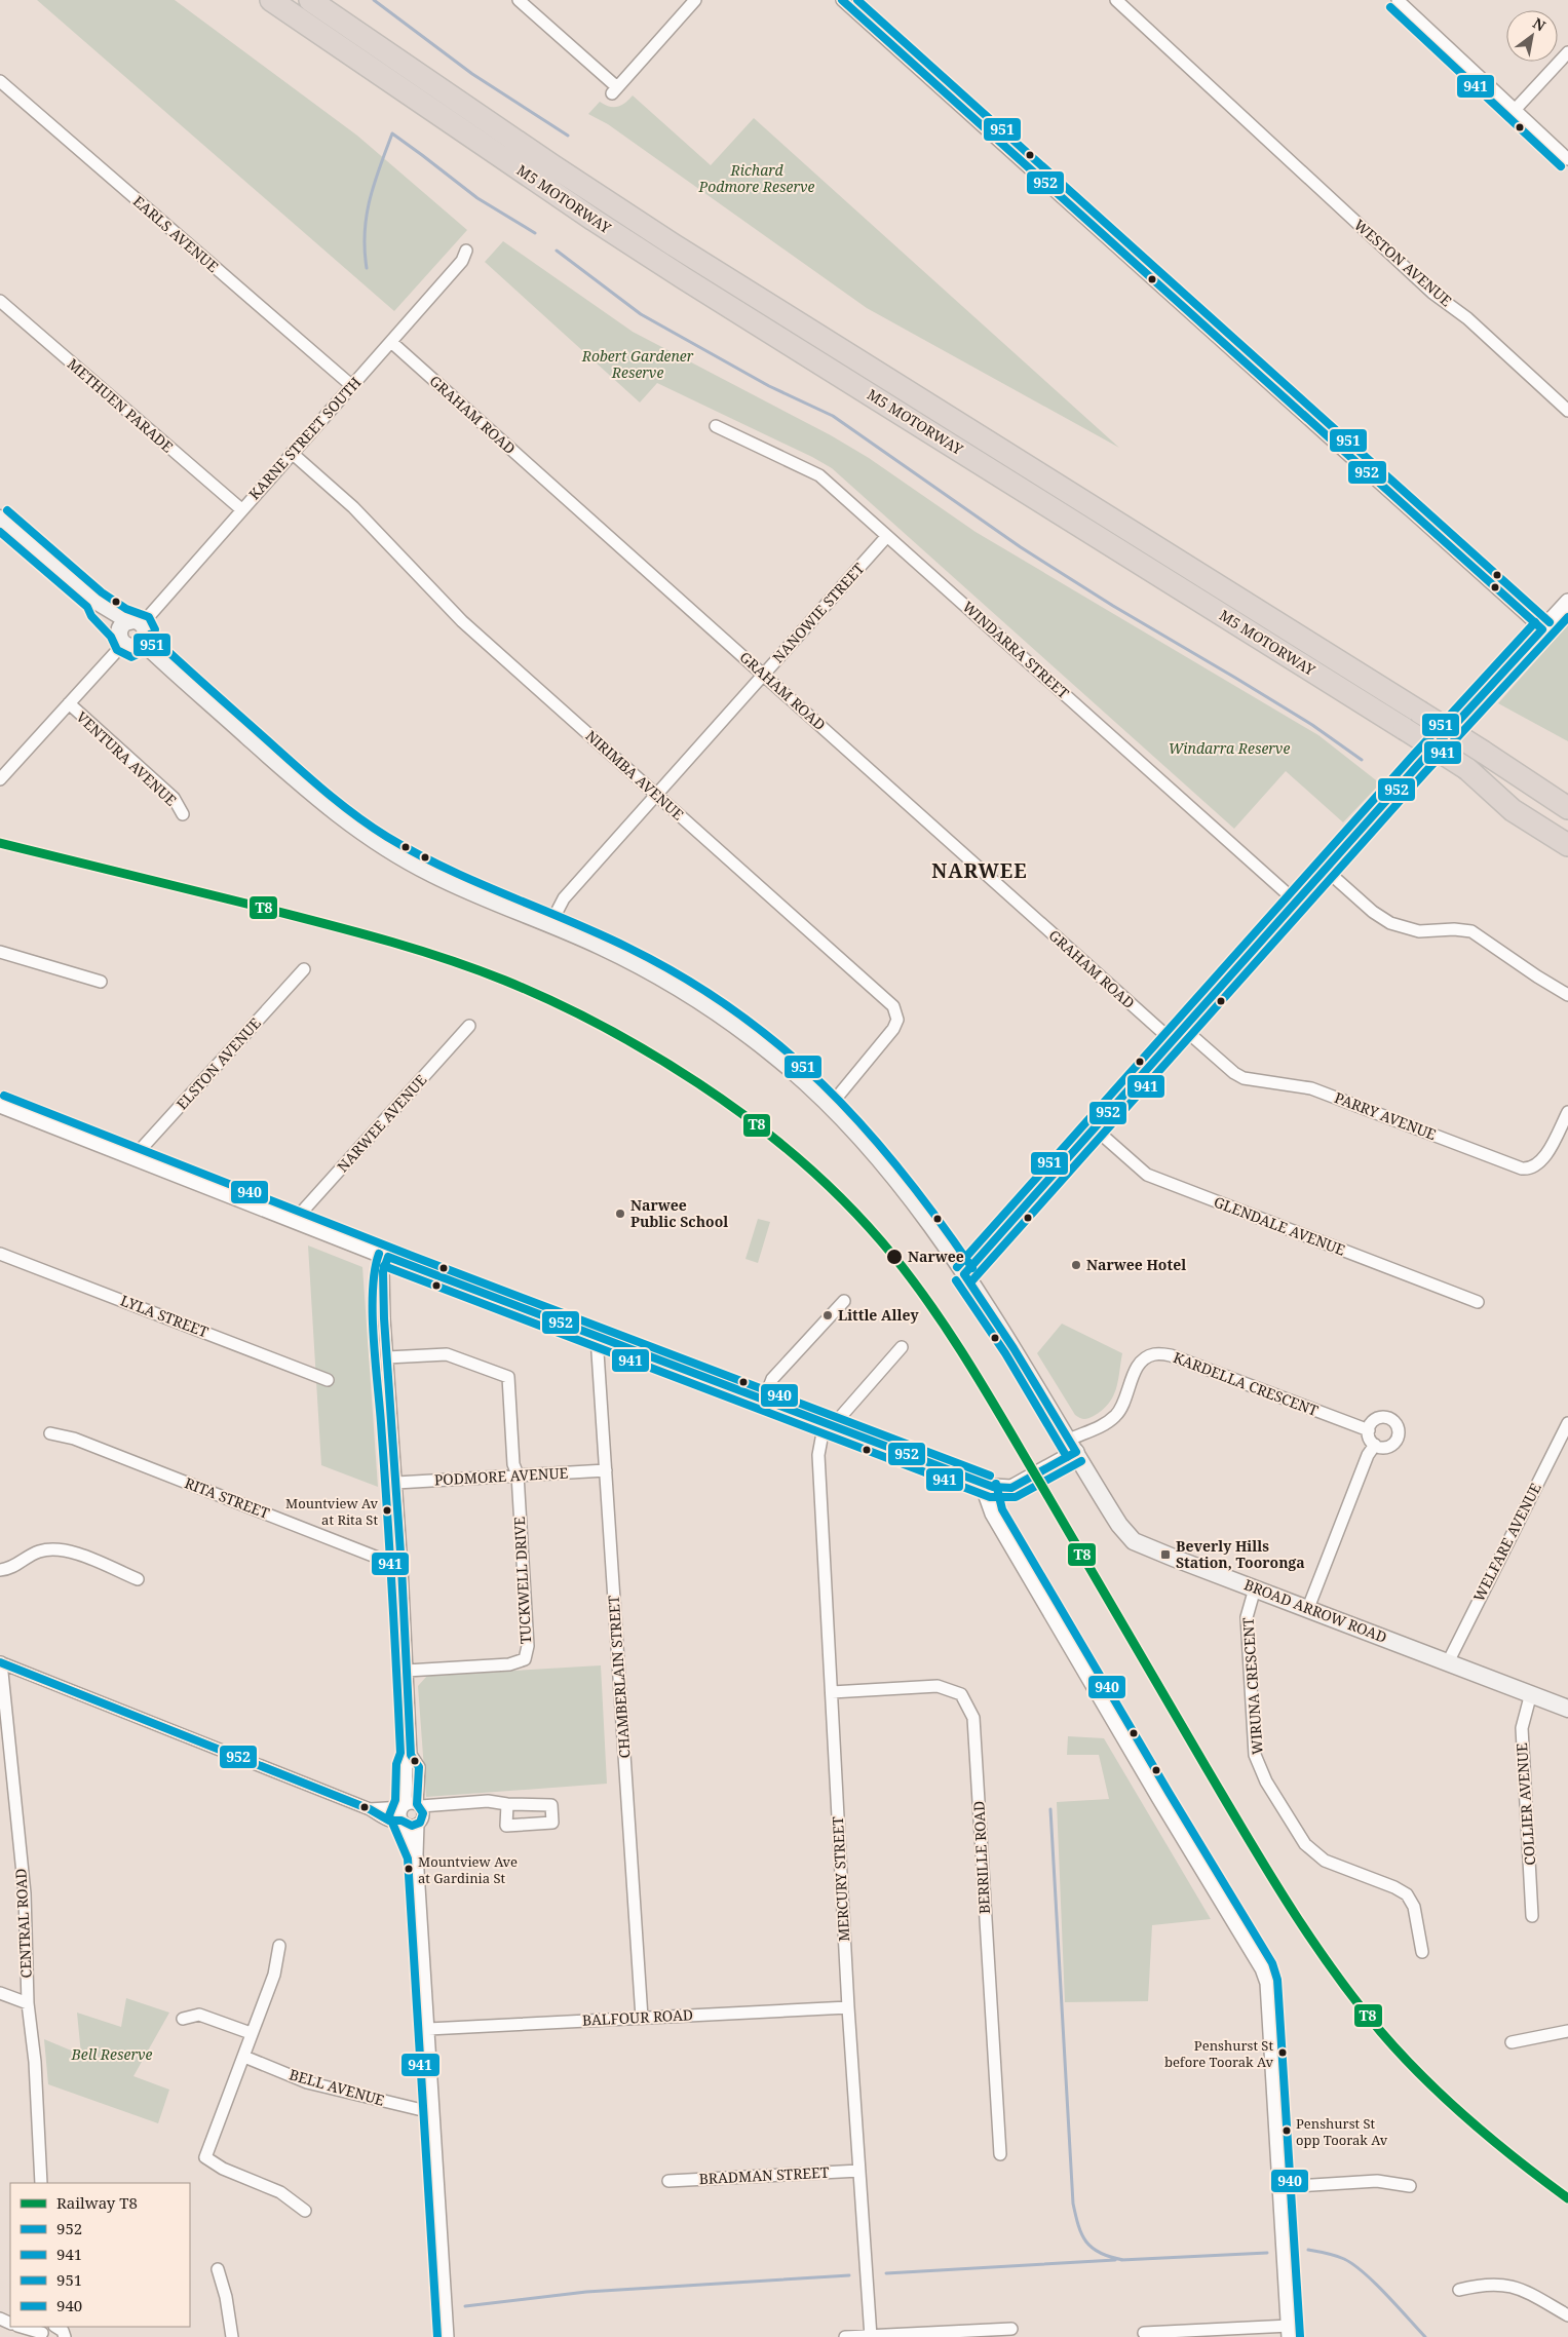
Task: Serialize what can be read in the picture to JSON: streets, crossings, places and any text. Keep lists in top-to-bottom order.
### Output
{
  "streets": {
    "highway": ["M5 MOTORWAY"],
    "main road": ["BROAD ARROW ROAD"],
    "street": [
      "EARLS AVENUE",
      "WESTON AVENUE",
      "METHUEN PARADE",
      "GRAHAM ROAD",
      "KARNE STREET SOUTH",
      "NANOWIE STREET",
      "WINDARRA STREET",
      "VENTURA AVENUE",
      "NIRIMBA AVENUE",
      "ELSTON AVENUE",
      "PARRY AVENUE",
      "NARWEE AVENUE",
      "GLENDALE AVENUE",
      "LYLA STREET",
      "KARDELLA CRESCENT",
      "PODMORE AVENUE",
      "RITA STREET",
      "WELFARE AVENUE",
      "TUCKWELL DRIVE",
      "CHAMBERLAIN STREET",
      "WIRUNA CRESCENT",
      "COLLIER AVENUE",
      "BERRILLE ROAD",
      "MERCURY STREET",
      "CENTRAL ROAD",
      "BALFOUR ROAD",
      "BELL AVENUE",
      "BRADMAN STREET"
    ]
  },
  "crossings": [
    ["EARLS AVENUE", "KARNE STREET SOUTH"],
    ["METHUEN PARADE", "KARNE STREET SOUTH"],
    ["GRAHAM ROAD", "KARNE STREET SOUTH"],
    ["GRAHAM ROAD", "NANOWIE STREET"],
    ["KARNE STREET SOUTH", "VENTURA AVENUE"],
    ["KARNE STREET SOUTH", "NIRIMBA AVENUE"],
    ["KARNE STREET SOUTH", "BROAD ARROW ROAD"],
    ["NANOWIE STREET", "WINDARRA STREET"],
    ["NANOWIE STREET", "NIRIMBA AVENUE"],
    ["NANOWIE STREET", "BROAD ARROW ROAD"],
    ["NIRIMBA AVENUE", "BROAD ARROW ROAD"],
    ["KARDELLA CRESCENT", "BROAD ARROW ROAD"],
    ["PODMORE AVENUE", "TUCKWELL DRIVE"],
    ["PODMORE AVENUE", "CHAMBERLAIN STREET"],
    ["WELFARE AVENUE", "BROAD ARROW ROAD"],
    ["BROAD ARROW ROAD", "WIRUNA CRESCENT"],
    ["BROAD ARROW ROAD", "COLLIER AVENUE"],
    ["CHAMBERLAIN STREET", "BALFOUR ROAD"],
    ["BERRILLE ROAD", "MERCURY STREET"],
    ["MERCURY STREET", "BALFOUR ROAD"],
    ["MERCURY STREET", "BRADMAN STREET"]
  ],
  "districts": ["NARWEE"],
  "parks": [
    "Richard Podmore Reserve",
    "Robert Gardener Reserve",
    "Windarra Reserve",
    "Bell Reserve"
  ],
  "places": {
    "other": [
      "Narwee Public School",
      "Narwee",
      "Narwee Hotel",
      "Little Alley",
      "Mountview Av at Rita St",
      "Mountview Ave at Gardinia St",
      "Penshurst St before Toorak Av",
      "Penshurst St opp Toorak Av"
    ],
    "transit": ["Beverly Hills Station, Tooronga"]
  },
  "lines": [
    "transit line 952",
    "transit line 951",
    "transit line 941",
    "rail line T8",
    "transit line 940"
  ],
  "legend": [
    "Railway T8",
    "952",
    "941",
    "951",
    "940"
  ],
  "north": "top right"
}
